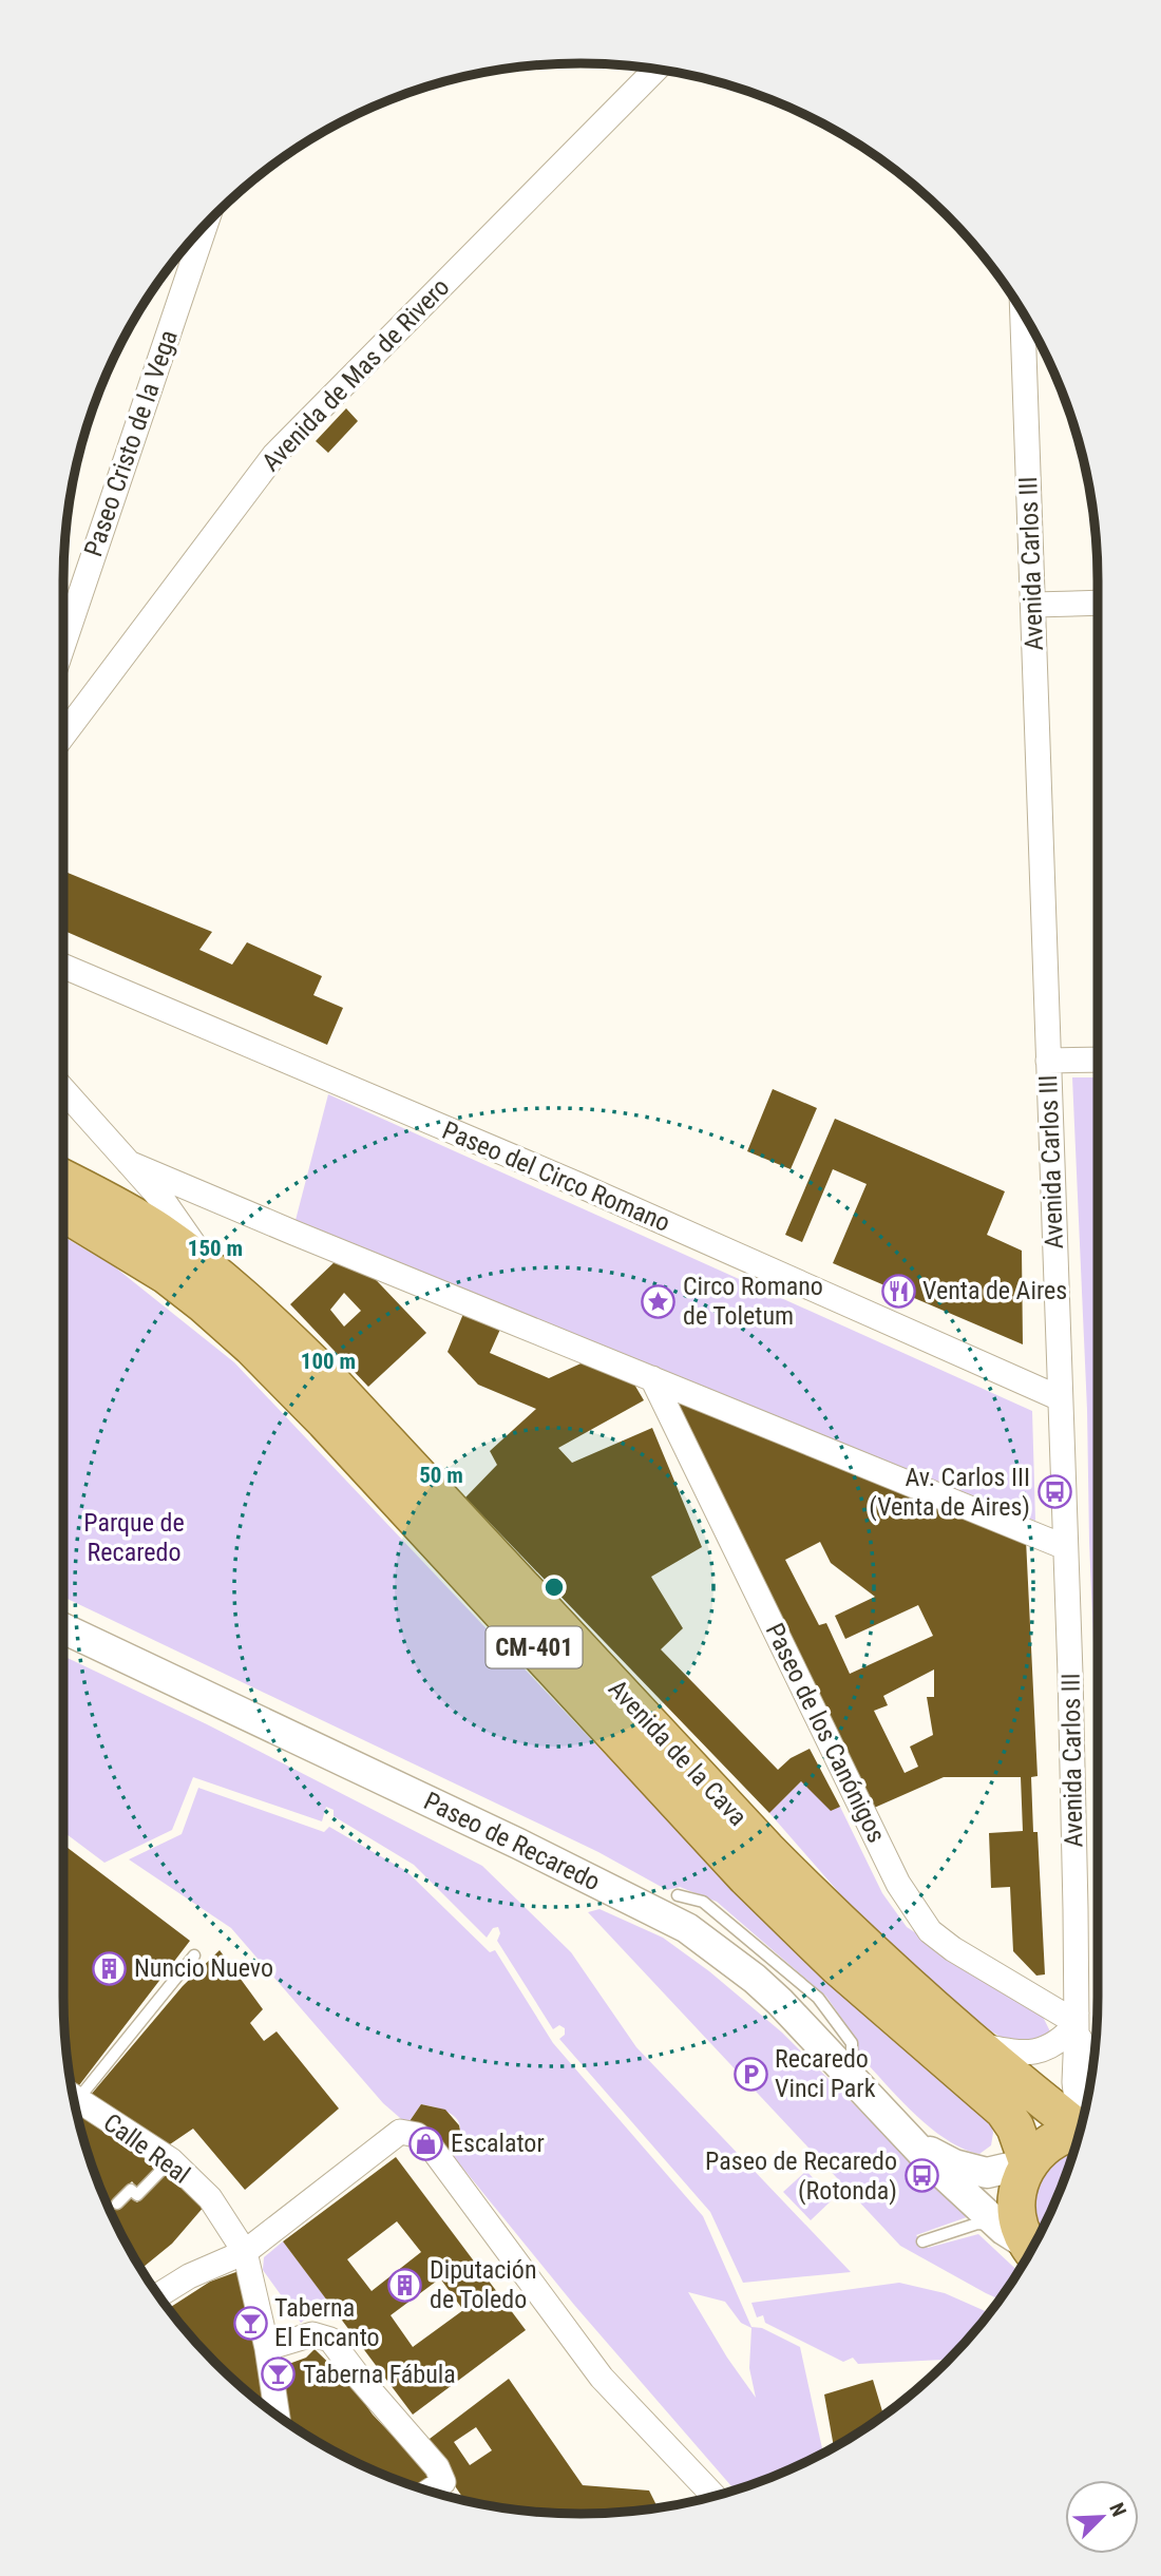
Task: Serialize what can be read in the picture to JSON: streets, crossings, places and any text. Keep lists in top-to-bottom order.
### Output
{
  "streets": {
    "main road": ["CM-401", "Avenida de la Cava"],
    "street": [
      "Avenida de Mas de Rivero",
      "Paseo Cristo de la Vega",
      "Avenida Carlos III",
      "Paseo del Circo Romano",
      "Paseo de los Canónigos",
      "Paseo de Recaredo",
      "Calle Real"
    ]
  },
  "crossings": [
    ["Avenida Carlos III", "Paseo del Circo Romano"],
    ["Avenida Carlos III", "Paseo de los Canónigos"],
    ["Avenida de la Cava", "Paseo de Recaredo"]
  ],
  "parks": ["Parque de Recaredo"],
  "places": {
    "restaurant": ["Venta de Aires"],
    "place": ["Circo Romano de Toletum"],
    "bus stop": ["Av. Carlos III (Venta de Aires)", "Paseo de Recaredo (Rotonda)"],
    "building": ["Nuncio Nuevo", "Diputación de Toledo"],
    "parking": ["Recaredo Vinci Park"],
    "shop": ["Escalator"],
    "bar": ["Taberna El Encanto", "Taberna Fábula"]
  },
  "north": "top right",
  "rings": ["150 m", "100 m", "50 m"]
}
